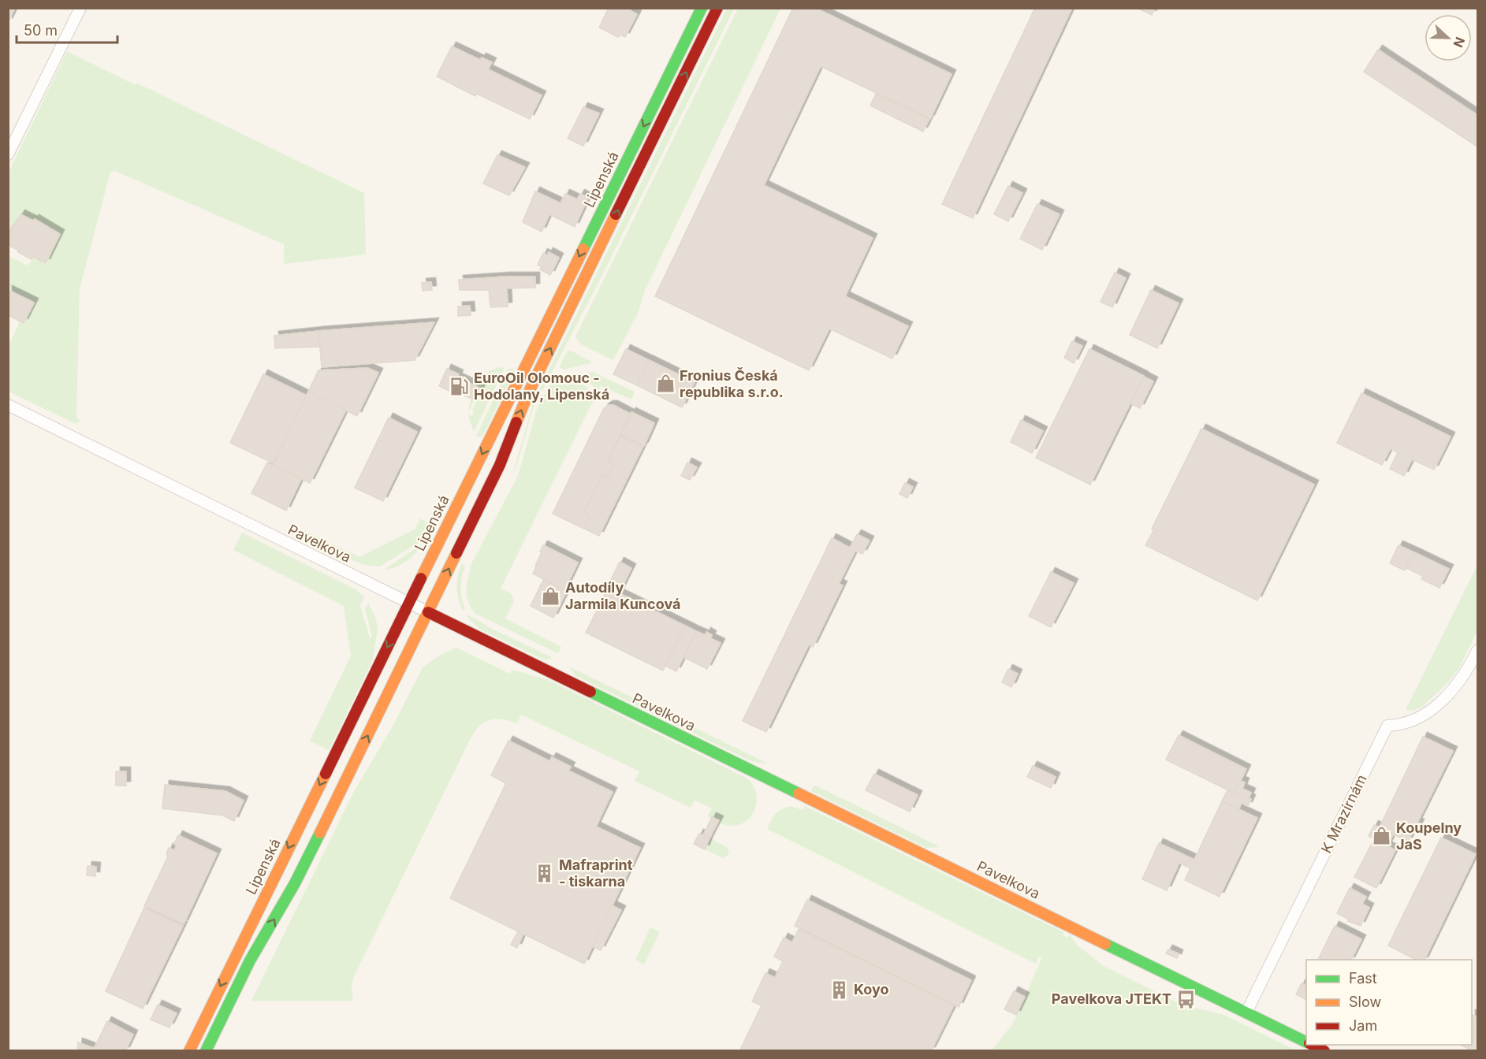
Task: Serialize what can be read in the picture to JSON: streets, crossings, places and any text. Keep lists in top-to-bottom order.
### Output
{
  "streets": {
    "main road": ["Lipenská", "Pavelkova"],
    "street": ["K Mrazírnám"]
  },
  "crossings": [
    ["Lipenská", "Pavelkova"],
    ["Pavelkova", "K Mrazírnám"]
  ],
  "places": {
    "shop": ["Fronius Česká republika s.r.o.", "Autodíly Jarmila Kuncová", "Koupelny JaS"],
    "fuel station": ["EuroOil Olomouc - Hodolany, Lipenská"],
    "building": ["Mafraprint - tiskarna", "Koyo"],
    "bus stop": ["Pavelkova JTEKT"]
  },
  "legend": ["Fast", "Slow", "Jam"],
  "scale_bar": "50 m",
  "north": "right"
}
